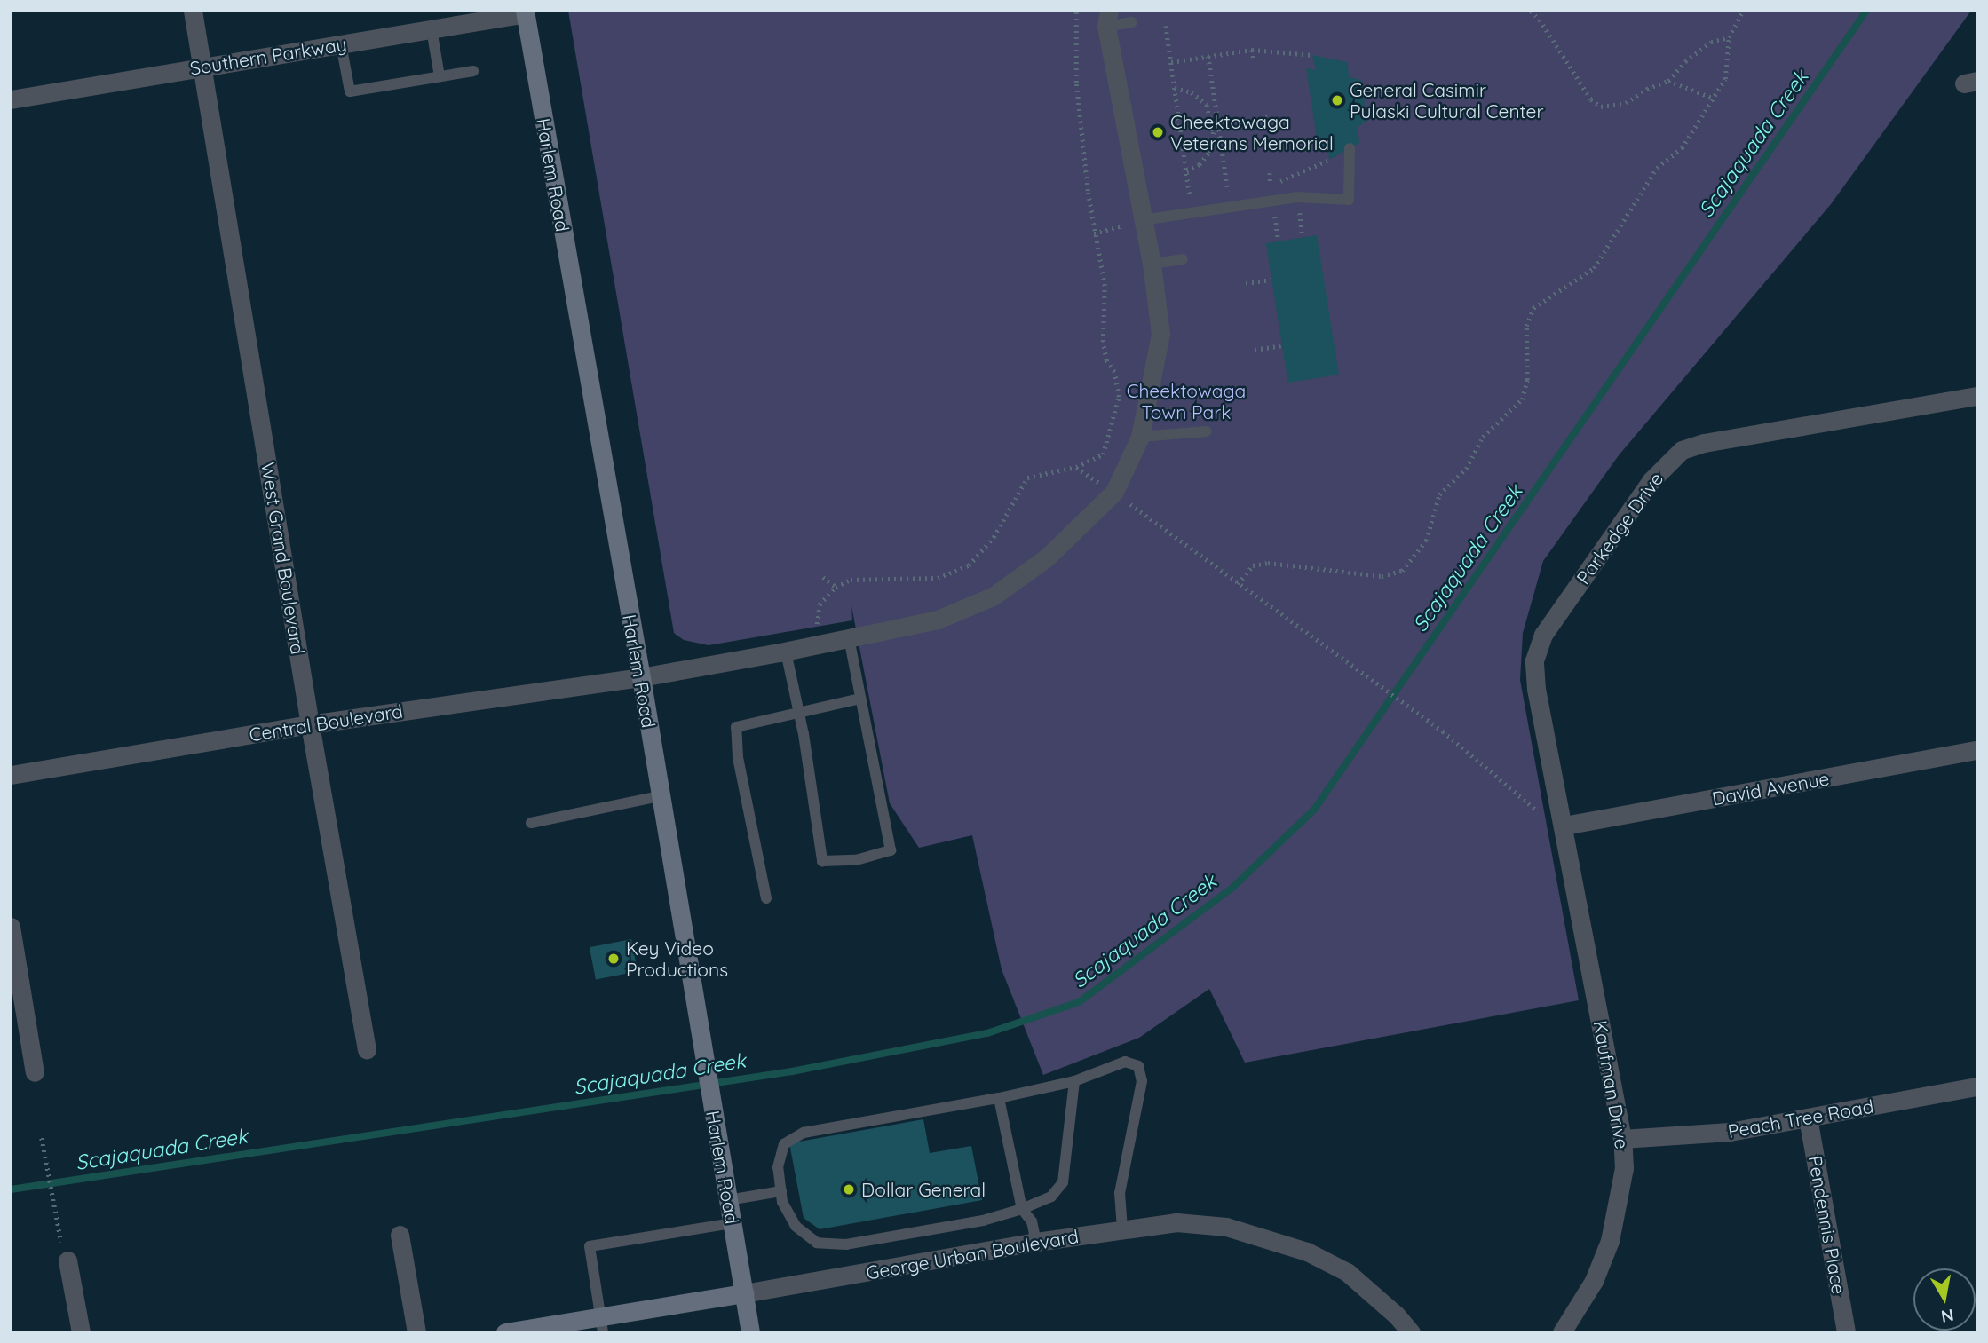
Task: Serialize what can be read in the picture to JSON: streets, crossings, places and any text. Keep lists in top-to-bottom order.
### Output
{
  "streets": {
    "main road": ["Harlem Road", "George Urban Boulevard"],
    "street": [
      "Southern Parkway",
      "Parkedge Drive",
      "West Grand Boulevard",
      "Central Boulevard",
      "David Avenue",
      "Kaufman Drive",
      "Peach Tree Road",
      "Pendennis Place"
    ]
  },
  "crossings": [
    ["Southern Parkway", "Harlem Road"],
    ["Southern Parkway", "West Grand Boulevard"],
    ["Harlem Road", "Central Boulevard"],
    ["Harlem Road", "George Urban Boulevard"],
    ["Parkedge Drive", "David Avenue"],
    ["Parkedge Drive", "Kaufman Drive"],
    ["West Grand Boulevard", "Central Boulevard"],
    ["David Avenue", "Kaufman Drive"],
    ["Kaufman Drive", "Peach Tree Road"],
    ["Peach Tree Road", "Pendennis Place"]
  ],
  "water": ["Scajaquada Creek"],
  "parks": ["Cheektowaga Town Park"],
  "places": [
    "General Casimir Pulaski Cultural Center",
    "Cheektowaga Veterans Memorial",
    "Key Video Productions",
    "Dollar General"
  ],
  "north": "bottom"
}
